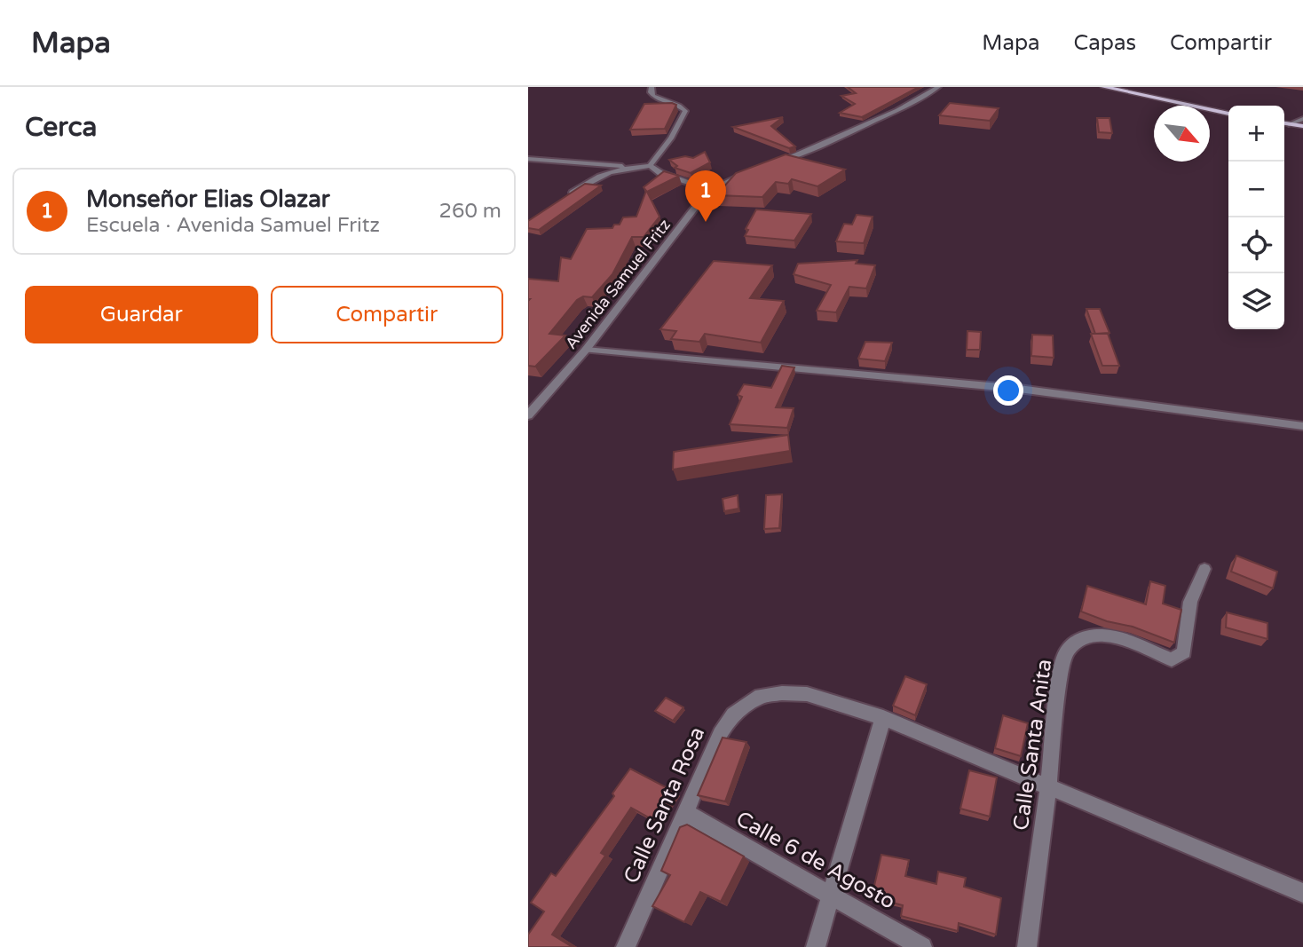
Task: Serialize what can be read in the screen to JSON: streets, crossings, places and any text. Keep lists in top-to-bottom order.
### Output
{
  "streets": {
    "street": [
      "Avenida Samuel Fritz",
      "Calle Santa Anita",
      "Calle Santa Rosa",
      "Calle 6 de Agosto"
    ]
  },
  "crossings": [
    ["Calle Santa Rosa", "Calle 6 de Agosto"]
  ],
  "north": "bottom right",
  "page": {
    "header": "Mapa",
    "nav": ["Mapa", "Capas", "Compartir"],
    "heading": "Cerca",
    "map_buttons": ["+", "−"],
    "list": [
      {
        "mark": "1",
        "name": "Monseñor Elias Olazar",
        "note": "Escuela · Avenida Samuel Fritz",
        "value": "260 m"
      }
    ],
    "pins": "1",
    "buttons": ["Guardar", "Compartir"]
  }
}
